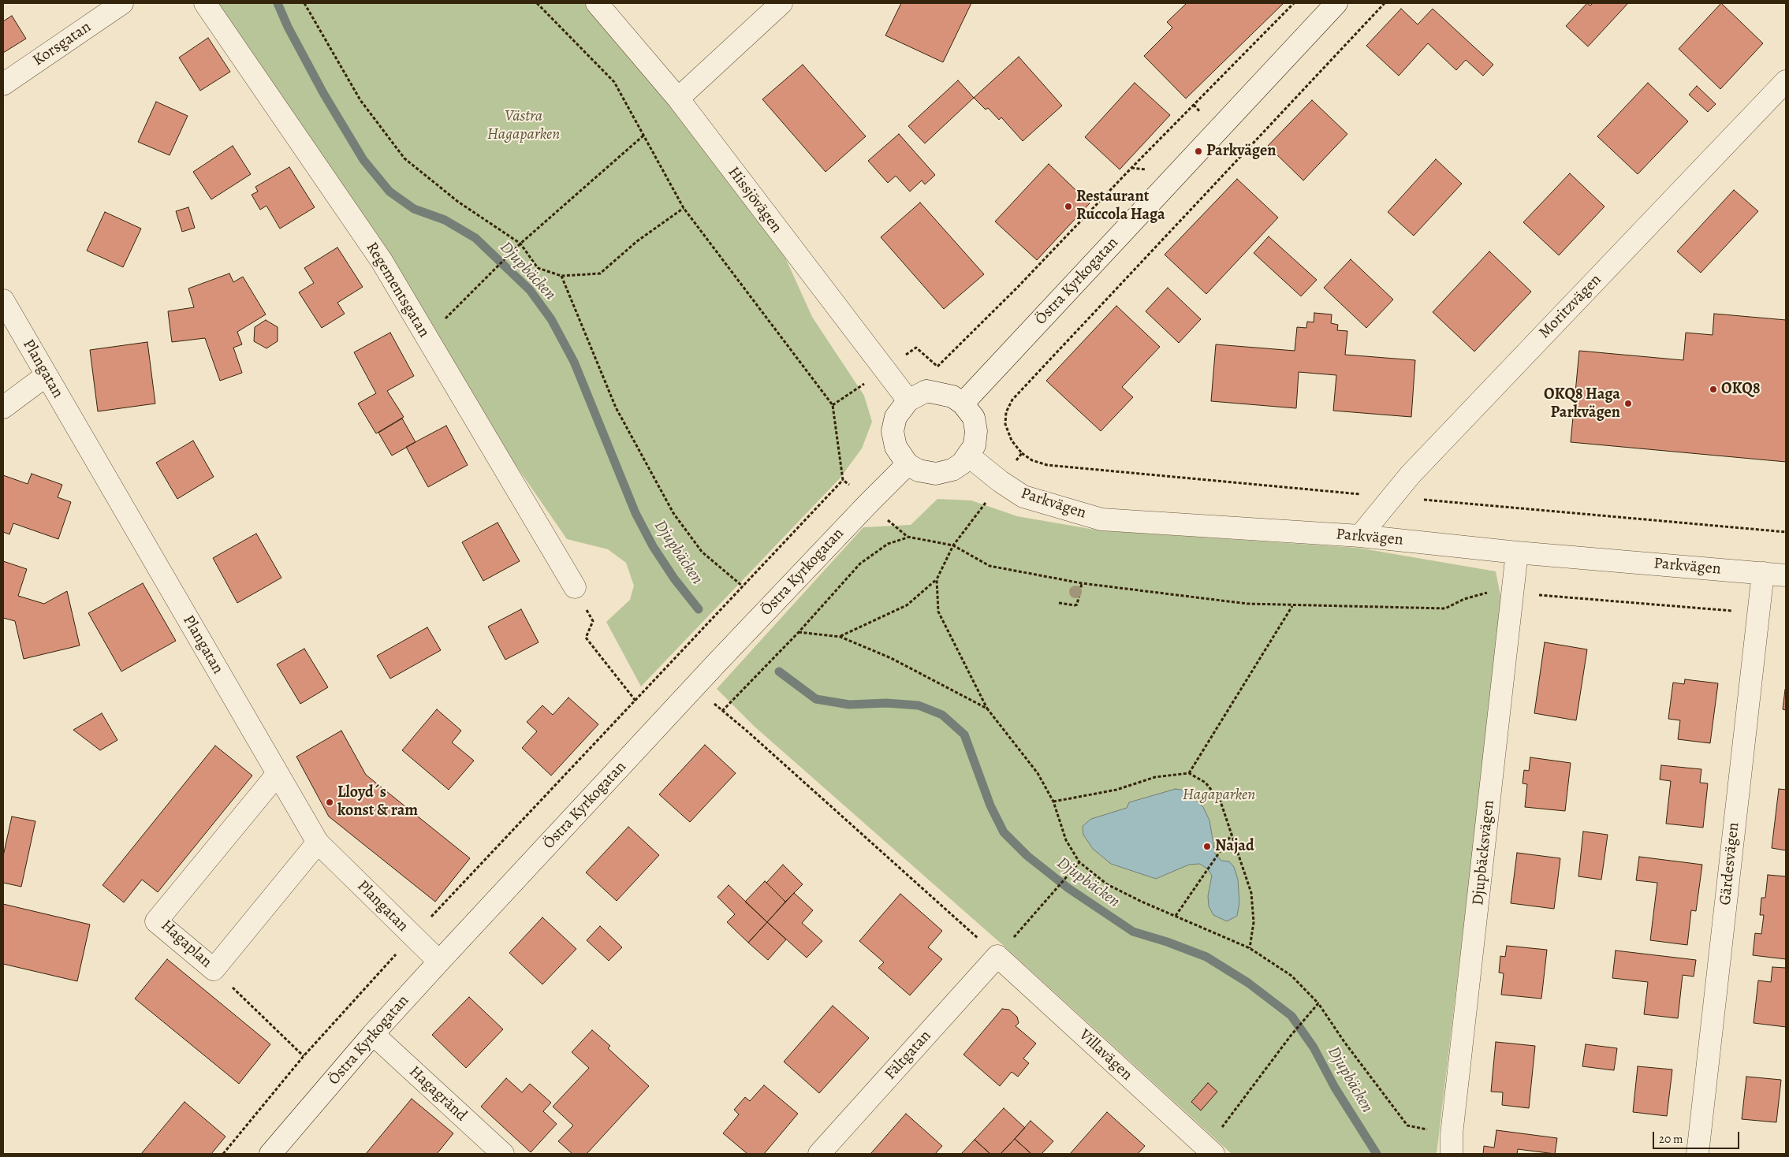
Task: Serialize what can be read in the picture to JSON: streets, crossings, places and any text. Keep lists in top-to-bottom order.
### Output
{
  "streets": {
    "street": [
      "Korsgatan",
      "Hissjövägen",
      "Östra Kyrkogatan",
      "Regementsgatan",
      "Moritzvägen",
      "Plangatan",
      "Parkvägen",
      "Djupbäcksvägen",
      "Gärdesvägen",
      "Hagaplan",
      "Fältgatan",
      "Villavägen",
      "Hagagränd"
    ]
  },
  "crossings": [
    ["Hissjövägen", "Östra Kyrkogatan"],
    ["Hissjövägen", "Parkvägen"],
    ["Östra Kyrkogatan", "Plangatan"],
    ["Östra Kyrkogatan", "Parkvägen"],
    ["Östra Kyrkogatan", "Hagagränd"],
    ["Moritzvägen", "Parkvägen"],
    ["Plangatan", "Hagaplan"],
    ["Parkvägen", "Djupbäcksvägen"],
    ["Parkvägen", "Gärdesvägen"],
    ["Fältgatan", "Villavägen"]
  ],
  "water": ["Djupbäcken"],
  "parks": ["Västra Hagaparken", "Hagaparken"],
  "places": [
    "Parkvägen",
    "Restaurant Ruccola Haga",
    "OKQ8",
    "OKQ8 Haga Parkvägen",
    "Lloyd´s konst & ram",
    "Najad"
  ],
  "scale_bar": "20 m"
}
